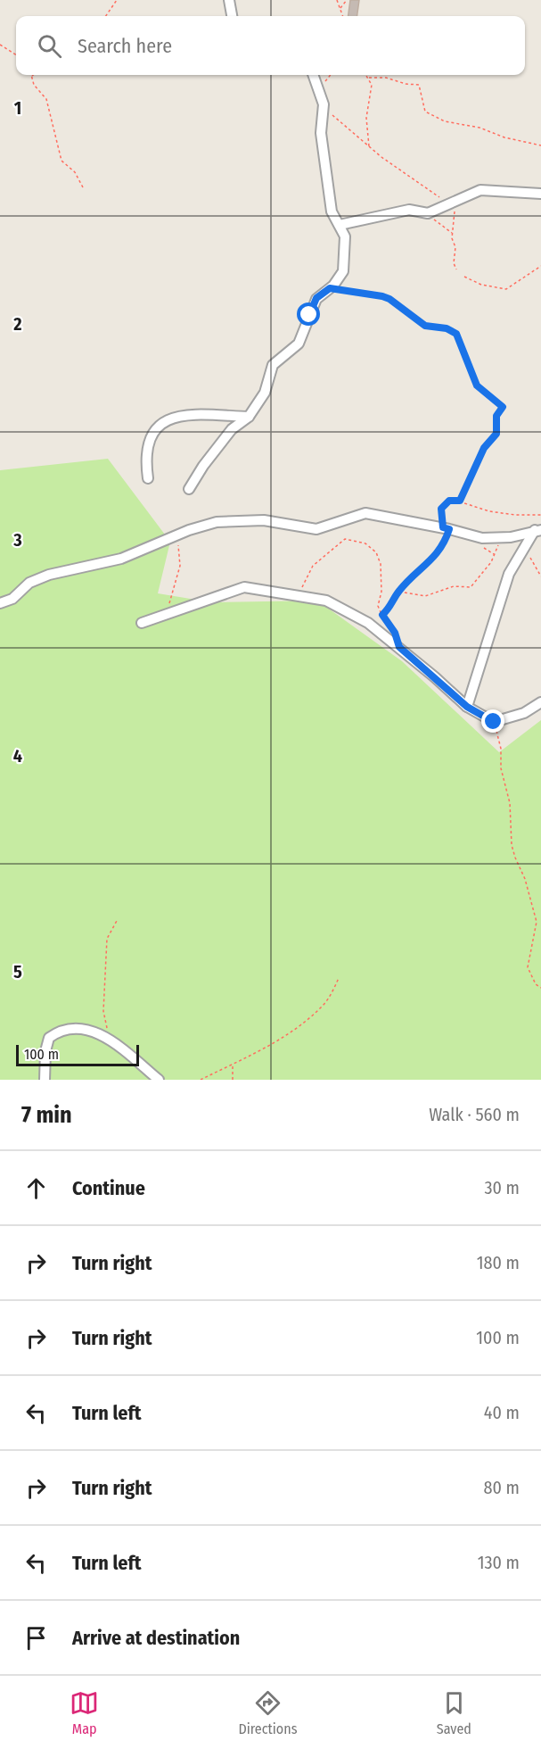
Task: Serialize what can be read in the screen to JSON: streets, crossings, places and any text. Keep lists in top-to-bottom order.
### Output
{
  "scale_bar": "100 m",
  "page": {
    "search": "Search here",
    "scale": "100 m",
    "heading": ["7 min", "Walk · 560 m"],
    "list": [
      ["Continue", "30 m"],
      ["Turn right", "180 m"],
      ["Turn right", "100 m"],
      ["Turn left", "40 m"],
      ["Turn right", "80 m"],
      ["Turn left", "130 m"],
      "Arrive at destination"
    ],
    "nav": ["Map", "Directions", "Saved"]
  },
  "grid": {
    "rows": [
      "1",
      "2",
      "3",
      "4",
      "5"
    ]
  }
}
